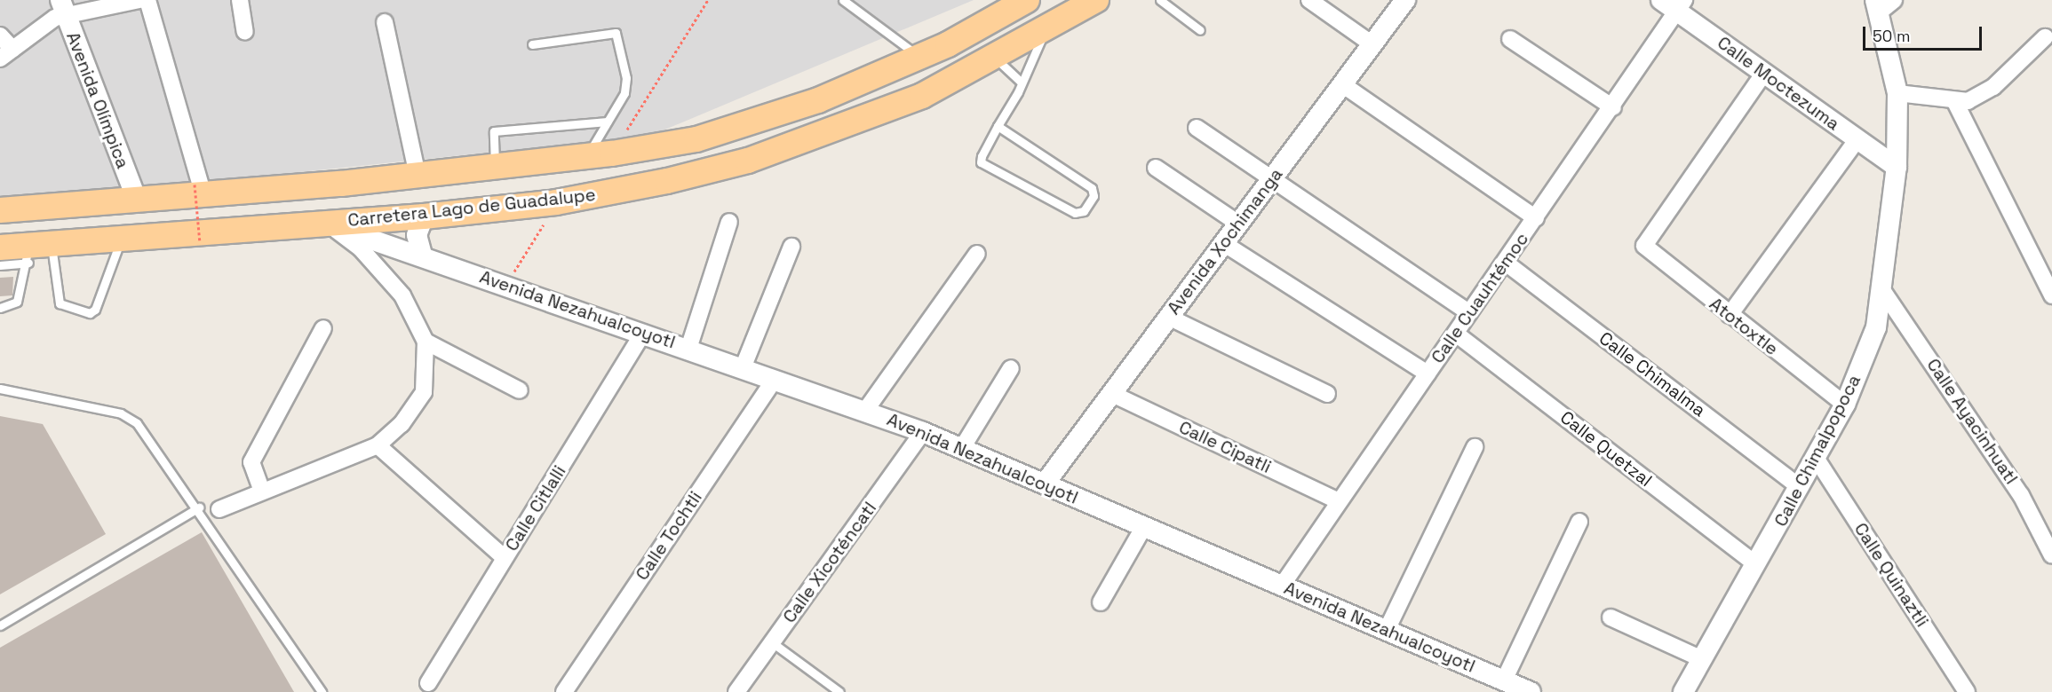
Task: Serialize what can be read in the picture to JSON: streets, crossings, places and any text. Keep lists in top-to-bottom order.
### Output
{
  "streets": {
    "main road": ["Carretera Lago de Guadalupe"],
    "street": [
      "Calle Moctezuma",
      "Avenida Olímpica",
      "Avenida Xochimanga",
      "Calle Cuauhtémoc",
      "Avenida Nezahualcoyotl",
      "Atotoxtle",
      "Calle Chimalma",
      "Calle Ayacinhuatl",
      "Calle Cipatli",
      "Calle Quetzal",
      "Calle Chimalpopoca",
      "Calle Citlalli",
      "Calle Tochtli",
      "Calle Xicoténcatl",
      "Calle Quinaztli"
    ]
  },
  "crossings": [
    ["Calle Moctezuma", "Calle Cuauhtémoc"],
    ["Calle Moctezuma", "Atotoxtle"],
    ["Calle Moctezuma", "Calle Chimalpopoca"],
    ["Carretera Lago de Guadalupe", "Avenida Nezahualcoyotl"],
    ["Avenida Xochimanga", "Avenida Nezahualcoyotl"],
    ["Avenida Xochimanga", "Calle Cipatli"],
    ["Calle Cuauhtémoc", "Avenida Nezahualcoyotl"],
    ["Calle Cuauhtémoc", "Calle Chimalma"],
    ["Calle Cuauhtémoc", "Calle Cipatli"],
    ["Calle Cuauhtémoc", "Calle Quetzal"],
    ["Avenida Nezahualcoyotl", "Calle Citlalli"],
    ["Avenida Nezahualcoyotl", "Calle Tochtli"],
    ["Avenida Nezahualcoyotl", "Calle Xicoténcatl"],
    ["Atotoxtle", "Calle Chimalpopoca"],
    ["Calle Chimalma", "Calle Chimalpopoca"],
    ["Calle Ayacinhuatl", "Calle Chimalpopoca"],
    ["Calle Quetzal", "Calle Chimalpopoca"],
    ["Calle Chimalpopoca", "Calle Quinaztli"]
  ],
  "scale_bar": "50 m"
}
